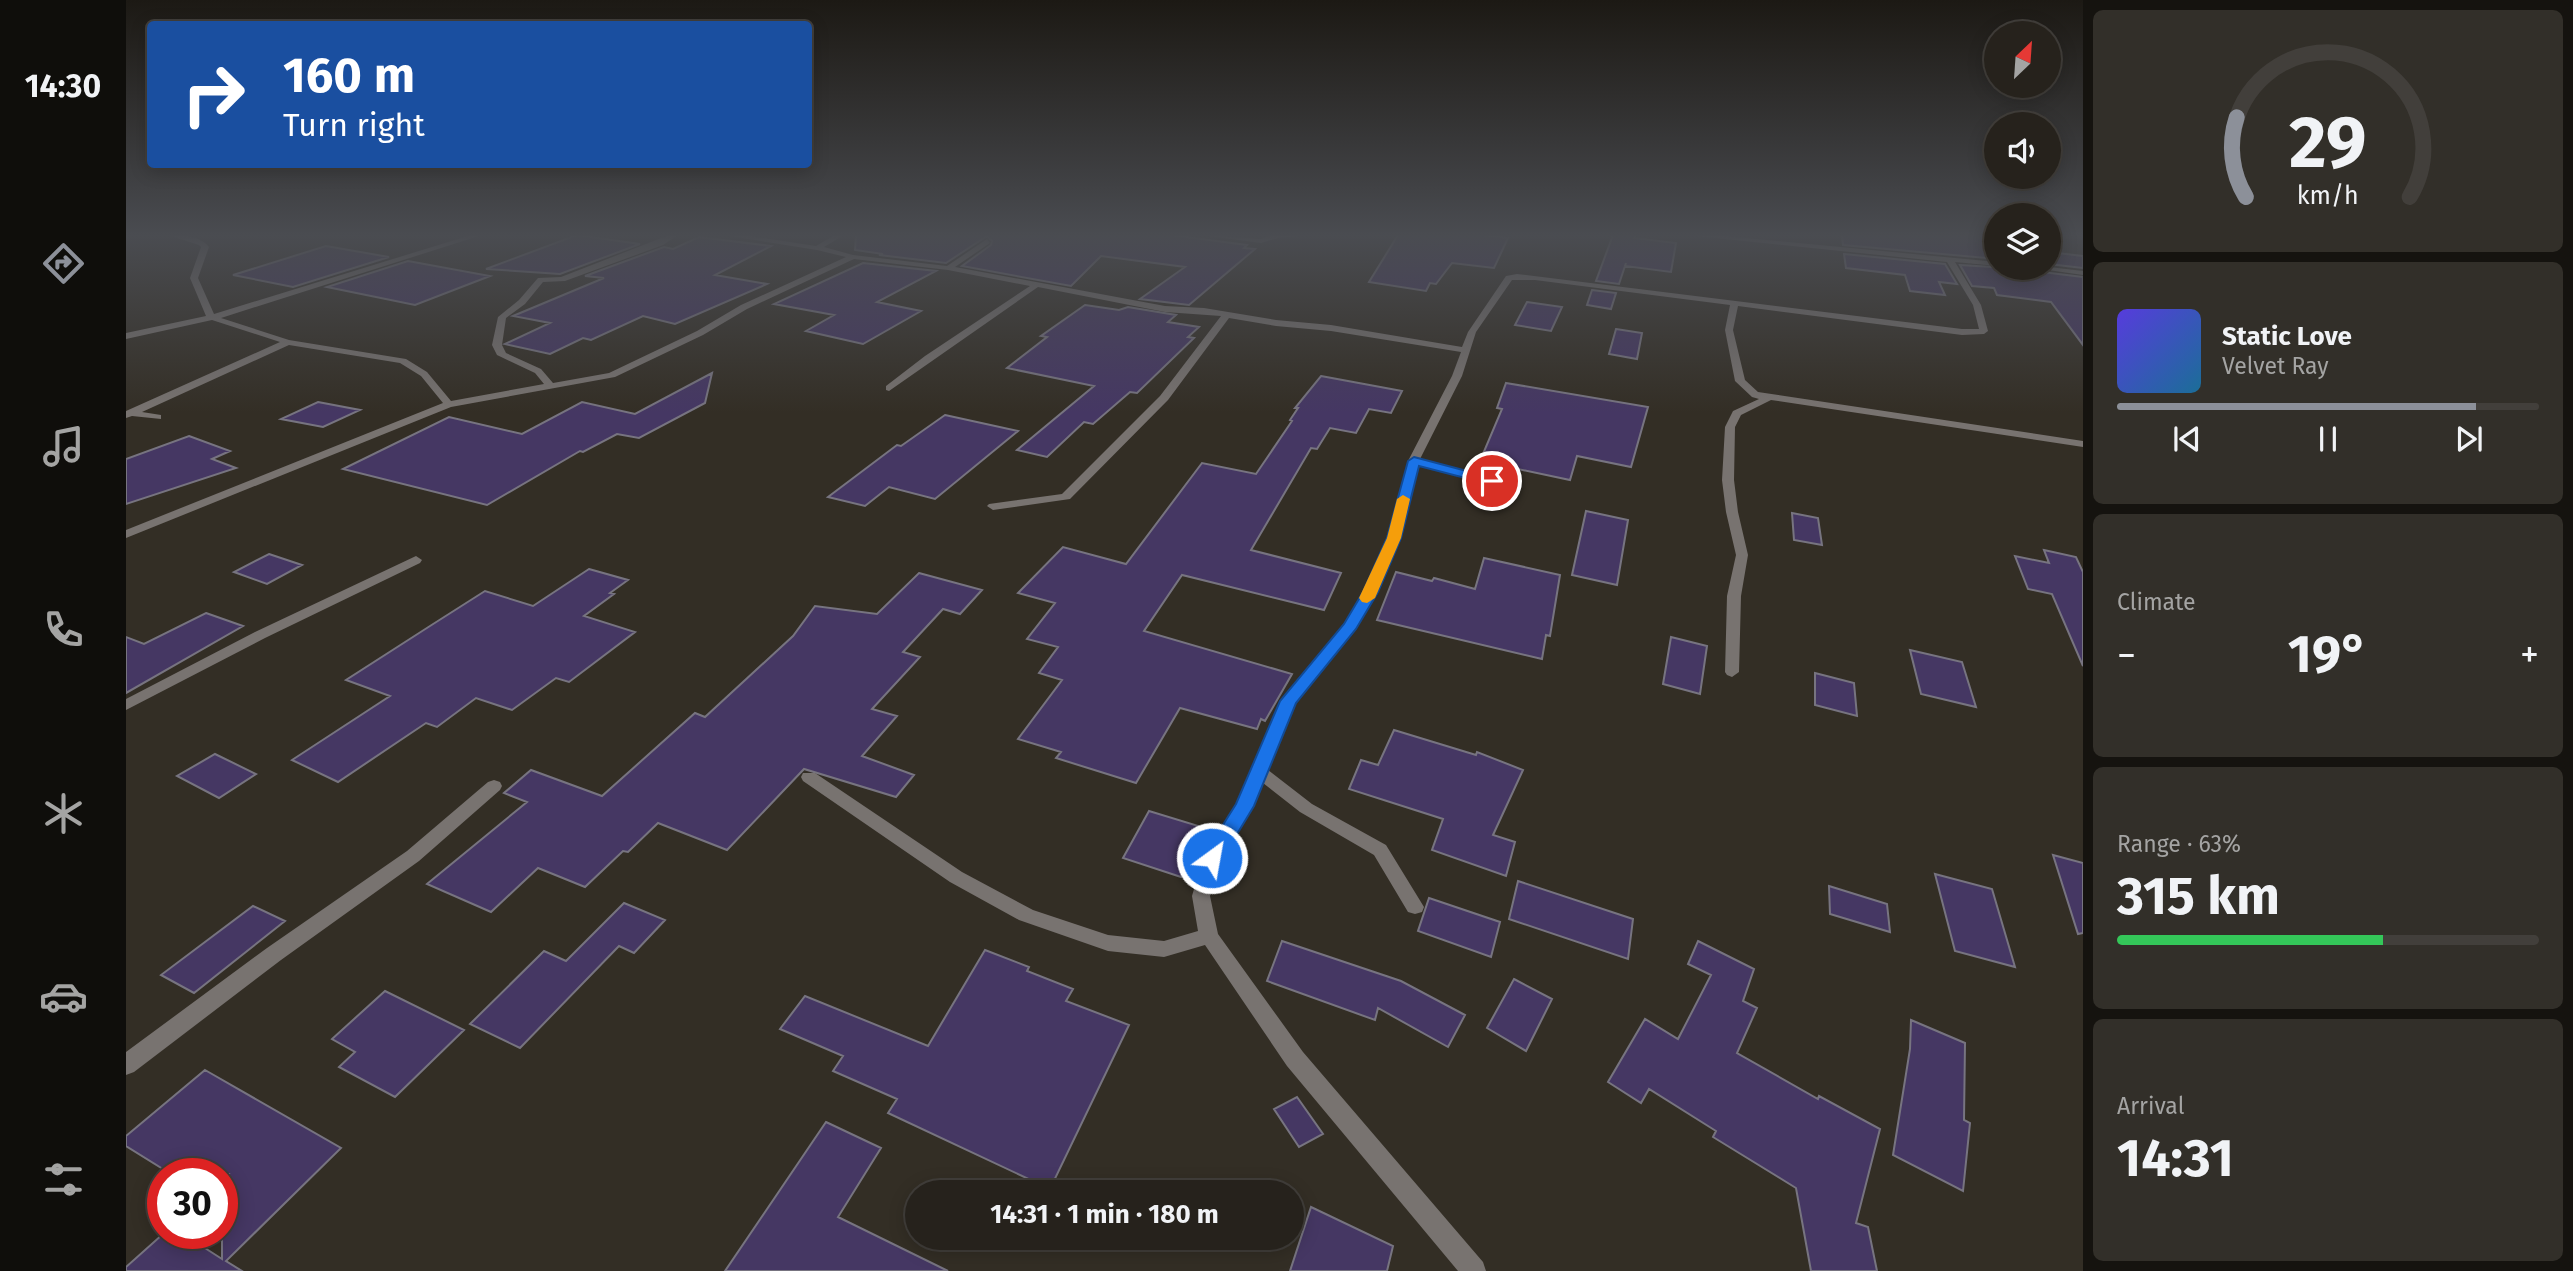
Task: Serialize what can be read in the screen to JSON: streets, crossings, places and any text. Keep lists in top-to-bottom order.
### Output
{
  "north": "top right",
  "page": {
    "tabs": "14:30",
    "turn": ["160 m", "Turn right"],
    "song": ["Static Love", "Velvet Ray"],
    "tile": [
      "Climate",
      ["Range · 63%", "315 km"],
      ["Arrival", "14:31"]
    ],
    "heat": ["−", "19°", "+"],
    "limit": "30",
    "trip": "14:31 · 1 min · 180 m",
    "gauge": ["29", "km/h"]
  }
}
